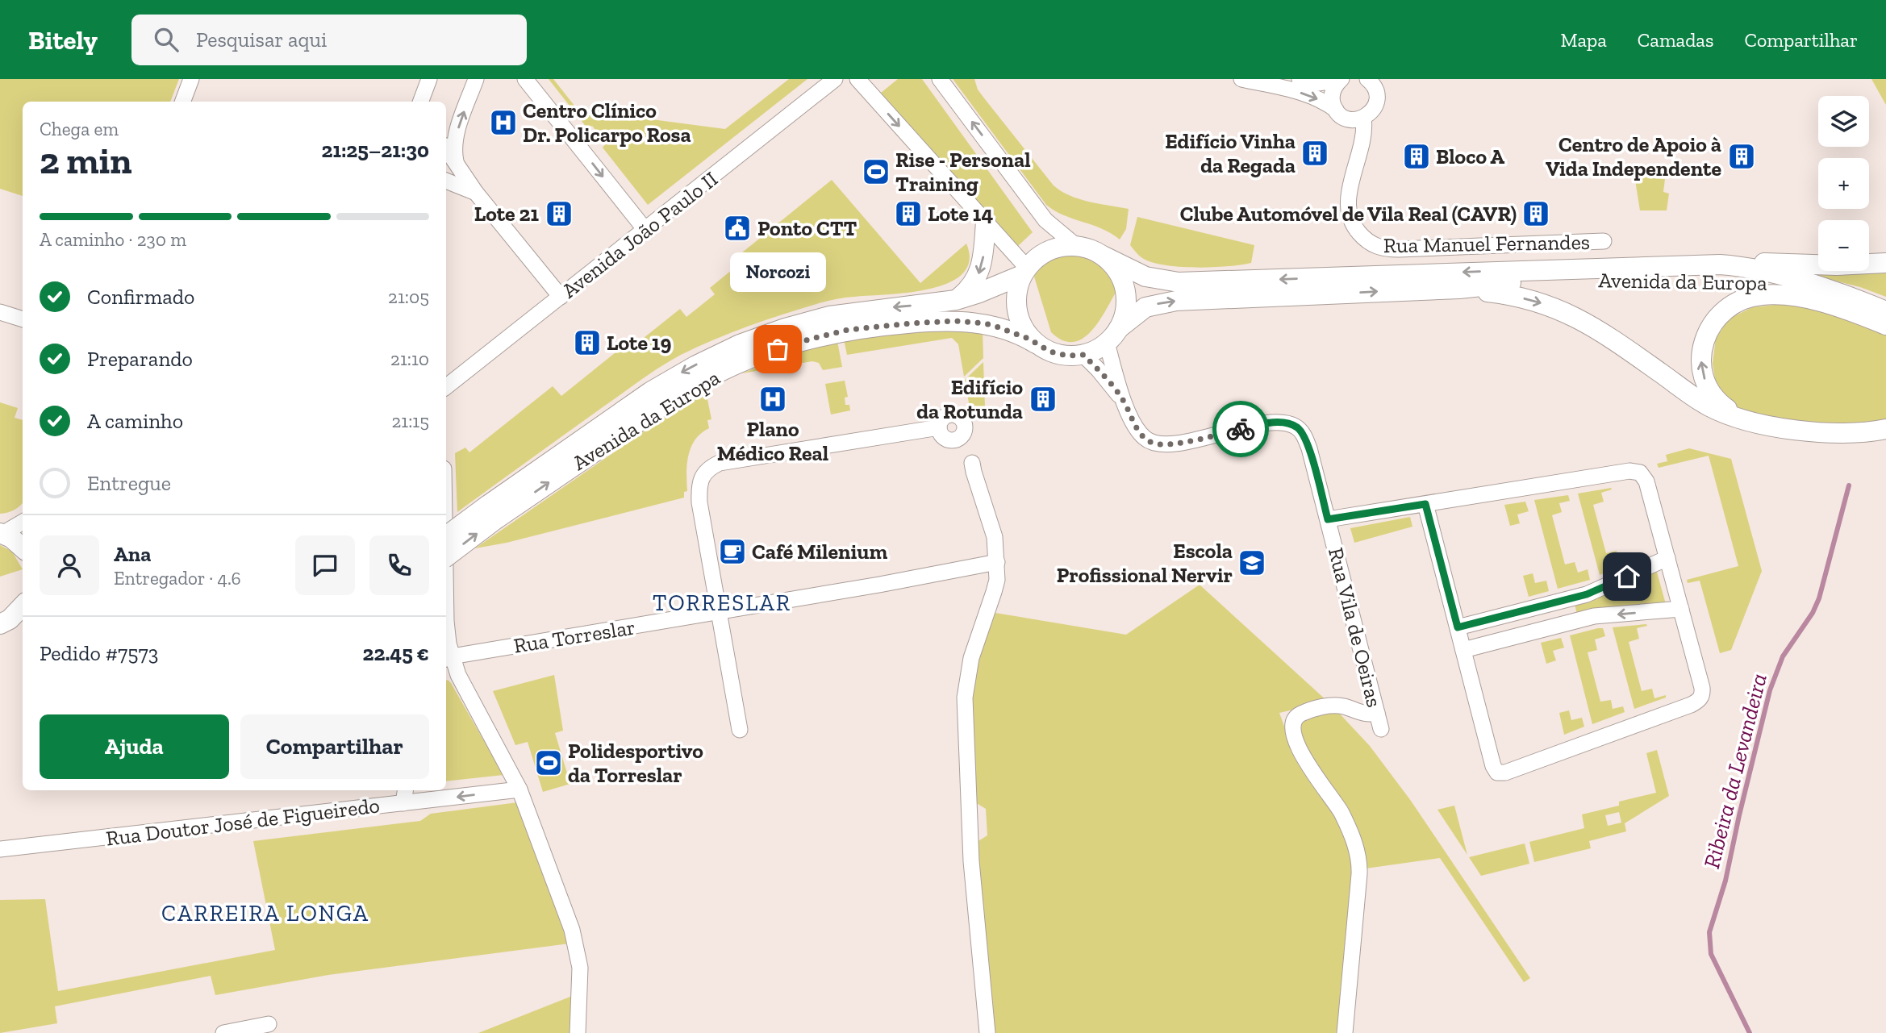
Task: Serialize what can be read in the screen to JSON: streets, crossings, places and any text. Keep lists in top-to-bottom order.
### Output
{
  "streets": {
    "main road": ["Avenida da Europa"],
    "street": [
      "Avenida João Paulo II",
      "Rua Manuel Fernandes",
      "Rua Vila de Oeiras",
      "Rua Torreslar",
      "Rua Doutor José de Figueiredo"
    ]
  },
  "districts": ["TORRESLAR", "CARREIRA LONGA"],
  "water": ["Ribeira da Levandeira"],
  "places": {
    "hospital": ["Centro Clínico Dr. Policarpo Rosa", "Plano Médico Real"],
    "building": [
      "Edifício Vinha da Regada",
      "Bloco A",
      "Centro de Apoio à Vida Independente",
      "Lote 21",
      "Lote 14",
      "Clube Automóvel de Vila Real (CAVR)",
      "Lote 19",
      "Edifício da Rotunda"
    ],
    "sports": ["Rise - Personal Training", "Polidesportivo da Torreslar"],
    "public building": ["Ponto CTT"],
    "other": ["Norcozi"],
    "cafe": ["Café Milenium"],
    "school or university": ["Escola Profissional Nervir"]
  },
  "page": {
    "header": "Bitely",
    "search": "Pesquisar aqui",
    "nav": ["Mapa", "Camadas", "Compartilhar"],
    "map_buttons": ["+", "−"],
    "heading": ["2 min", "Chega em", "21:25–21:30"],
    "panel": [
      "Ana",
      "Entregador · 4.6",
      "Pedido #7573",
      "22.45 €"
    ],
    "bar": "A caminho · 230 m",
    "bubble": "Norcozi",
    "list": [
      ["Confirmado", "21:05"],
      ["Preparando", "21:10"],
      ["A caminho", "21:15"],
      "Entregue"
    ],
    "buttons": ["Ajuda", "Compartilhar"]
  }
}
